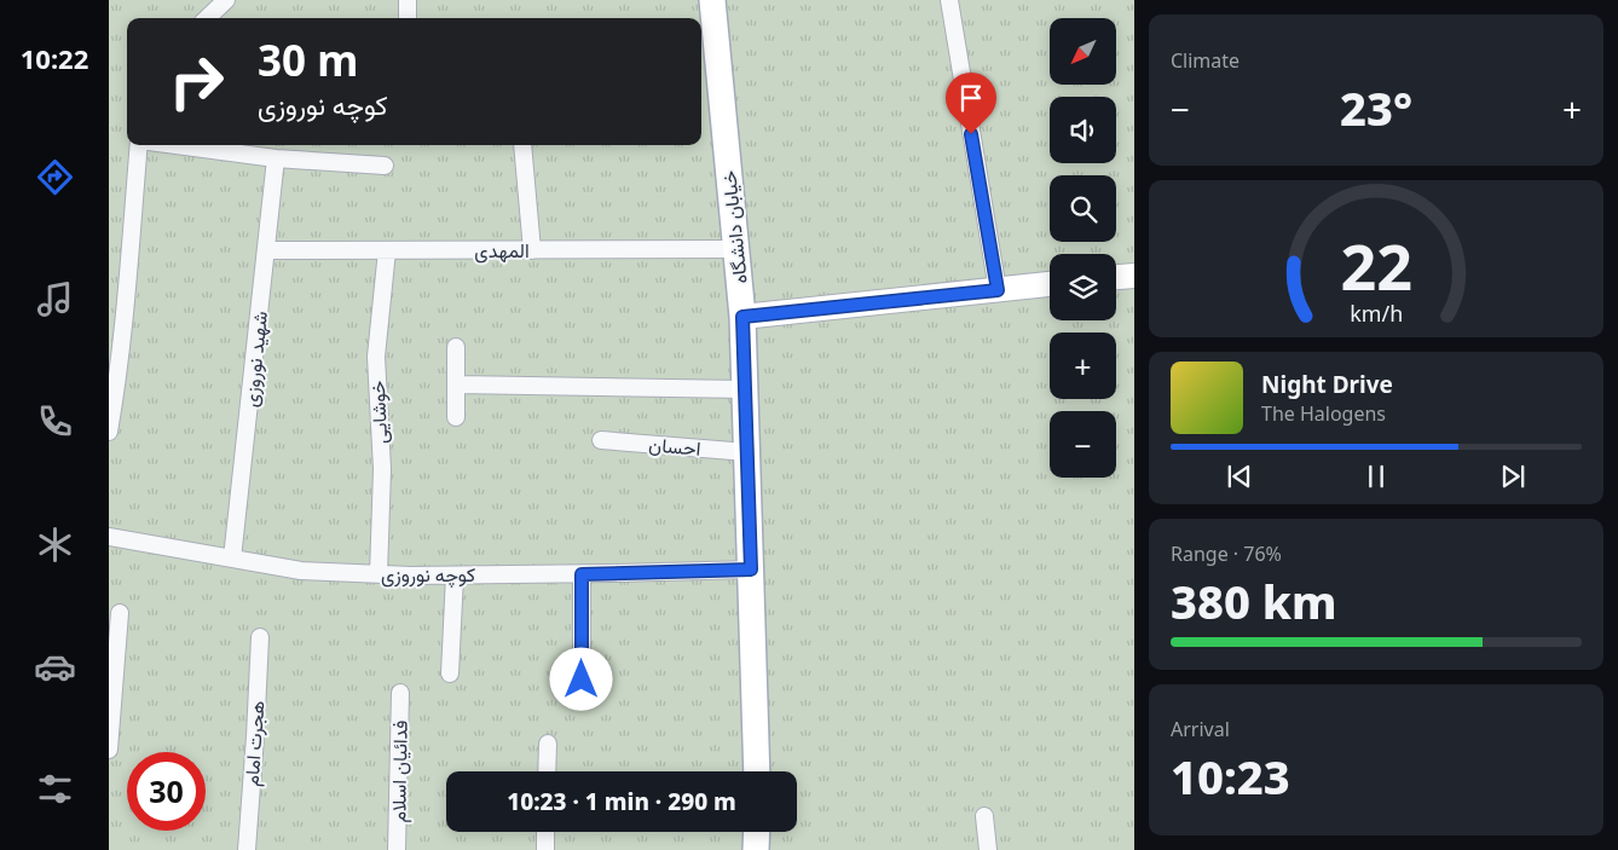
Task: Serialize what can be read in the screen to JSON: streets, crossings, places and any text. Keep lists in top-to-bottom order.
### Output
{
  "streets": {
    "main road": ["خیابان دانشگاه"],
    "street": [
      "المهدی",
      "شهید نوروزی",
      "خوشایی",
      "احسان",
      "کوچه نوروزی",
      "هجرت امام",
      "فدائیان اسلام"
    ]
  },
  "crossings": [
    ["خیابان دانشگاه", "المهدی"],
    ["خیابان دانشگاه", "احسان"],
    ["خیابان دانشگاه", "کوچه نوروزی"],
    ["المهدی", "شهید نوروزی"],
    ["المهدی", "خوشایی"],
    ["شهید نوروزی", "کوچه نوروزی"],
    ["خوشایی", "کوچه نوروزی"]
  ],
  "north": "bottom left",
  "page": {
    "tabs": "10:22",
    "tile": [
      "Climate",
      ["Range · 76%", "380 km"],
      ["Arrival", "10:23"]
    ],
    "map_buttons": ["+", "−"],
    "turn": ["30 m", "کوچه نوروزی"],
    "heat": ["−", "23°", "+"],
    "song": ["Night Drive", "The Halogens"],
    "limit": "30",
    "trip": "10:23 · 1 min · 290 m",
    "gauge": ["22", "km/h"]
  }
}
